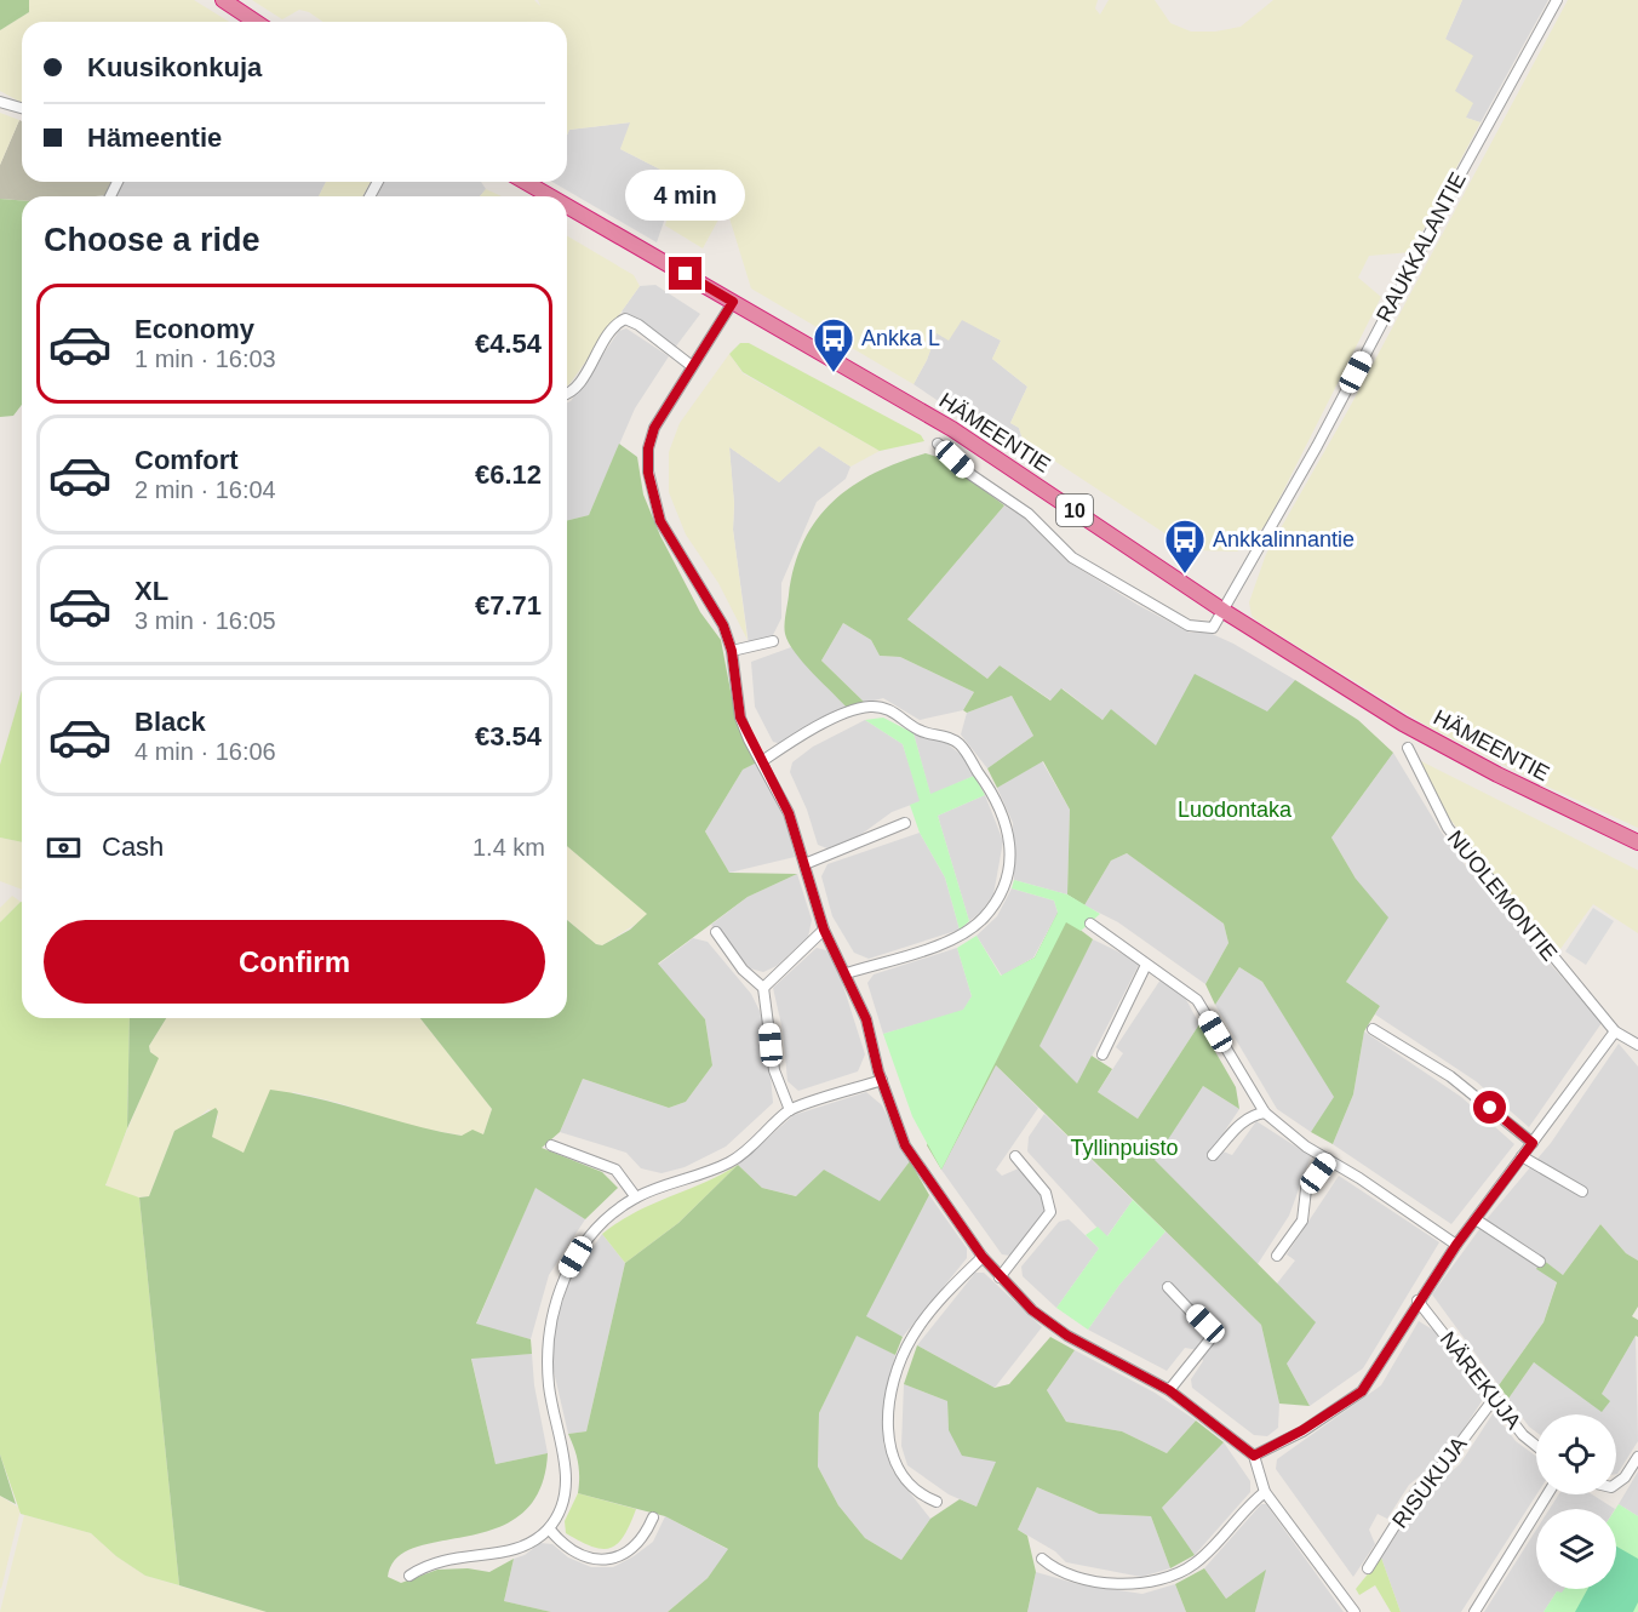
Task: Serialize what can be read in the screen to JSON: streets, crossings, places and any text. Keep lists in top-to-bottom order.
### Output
{
  "streets": {
    "highway": ["HÄMEENTIE", "10"],
    "street": [
      "RAUKKALANTIE",
      "NUOLEMONTIE",
      "NÄREKUJA",
      "RISUKUJA"
    ]
  },
  "crossings": [
    ["RAUKKALANTIE", "HÄMEENTIE"],
    ["NÄREKUJA", "RISUKUJA"]
  ],
  "parks": ["Luodontaka", "Tyllinpuisto"],
  "places": {
    "bus stop": ["Ankka L", "Ankkalinnantie"]
  },
  "page": {
    "banner": ["Kuusikonkuja", "Hämeentie"],
    "bubble": "4 min",
    "heading": "Choose a ride",
    "list": [
      {
        "name": "Economy",
        "note": "1 min · 16:03",
        "value": "€4.54"
      },
      {
        "name": "Comfort",
        "note": "2 min · 16:04",
        "value": "€6.12"
      },
      {
        "name": "XL",
        "note": "3 min · 16:05",
        "value": "€7.71"
      },
      {
        "name": "Black",
        "note": "4 min · 16:06",
        "value": "€3.54"
      }
    ],
    "pay": ["Cash", "1.4 km"],
    "buttons": "Confirm"
  }
}
